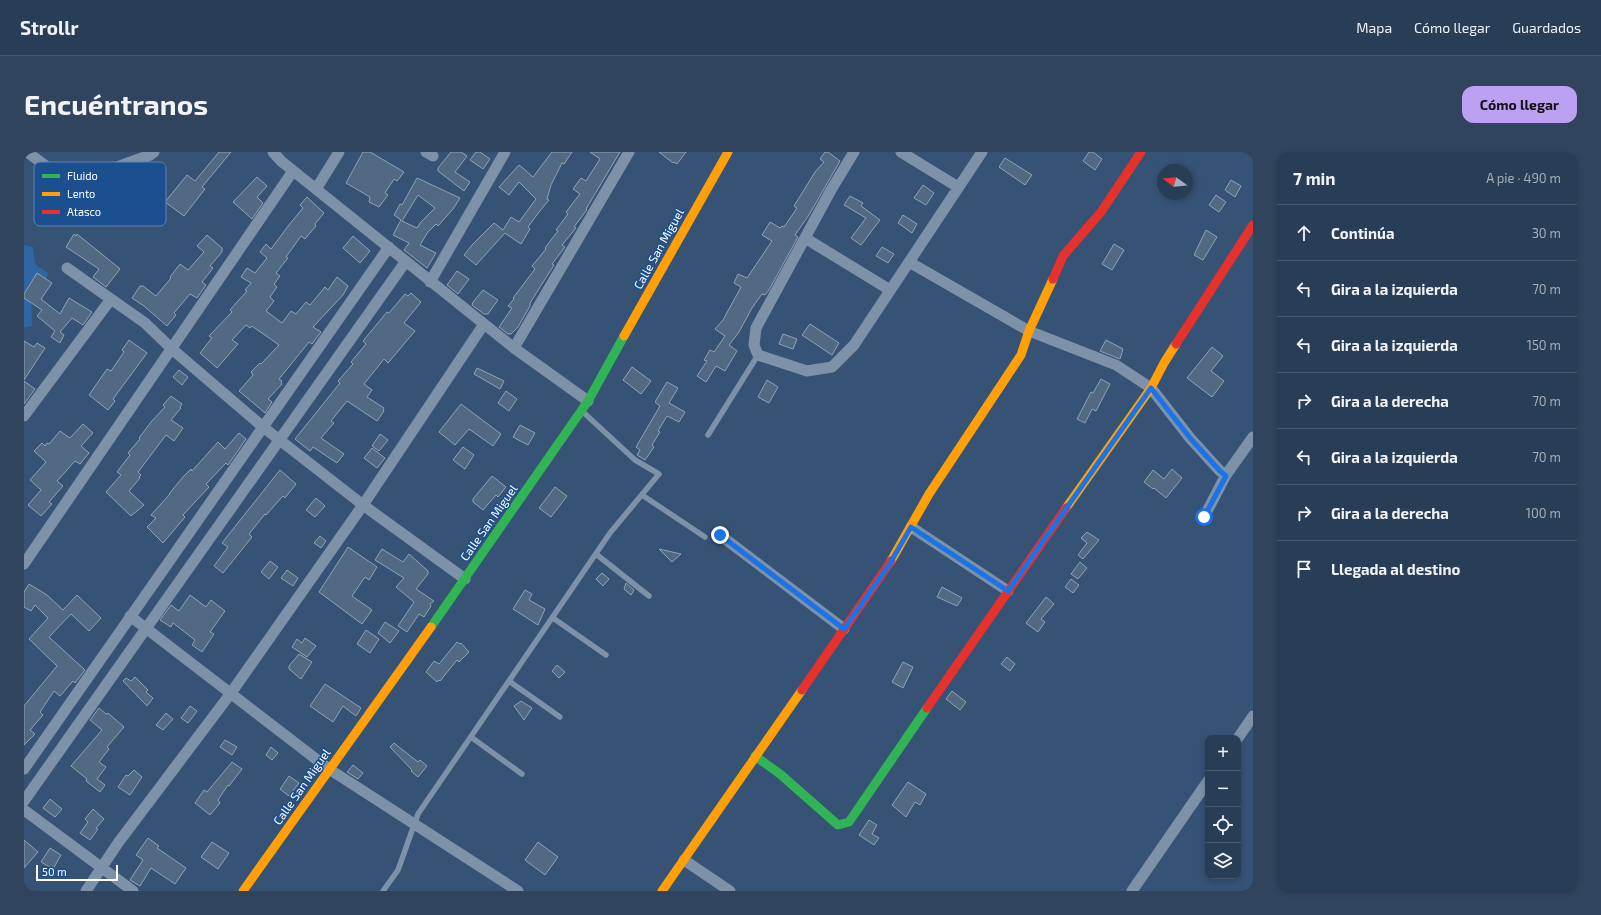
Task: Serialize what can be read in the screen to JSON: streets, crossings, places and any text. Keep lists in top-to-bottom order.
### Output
{
  "streets": {
    "street": ["Calle San Miguel"]
  },
  "legend": ["Fluido", "Lento", "Atasco"],
  "scale_bar": "50 m",
  "north": "left",
  "page": {
    "header": "Strollr",
    "nav": ["Mapa", "Cómo llegar", "Guardados"],
    "buttons": "Cómo llegar",
    "title": "Encuéntranos",
    "heading": ["7 min", "A pie · 490 m"],
    "list": [
      ["Continúa", "30 m"],
      ["Gira a la izquierda", "70 m"],
      ["Gira a la izquierda", "150 m"],
      ["Gira a la derecha", "70 m"],
      ["Gira a la izquierda", "70 m"],
      ["Gira a la derecha", "100 m"],
      "Llegada al destino"
    ],
    "map_buttons": ["+", "−"],
    "scale": "50 m"
  }
}
